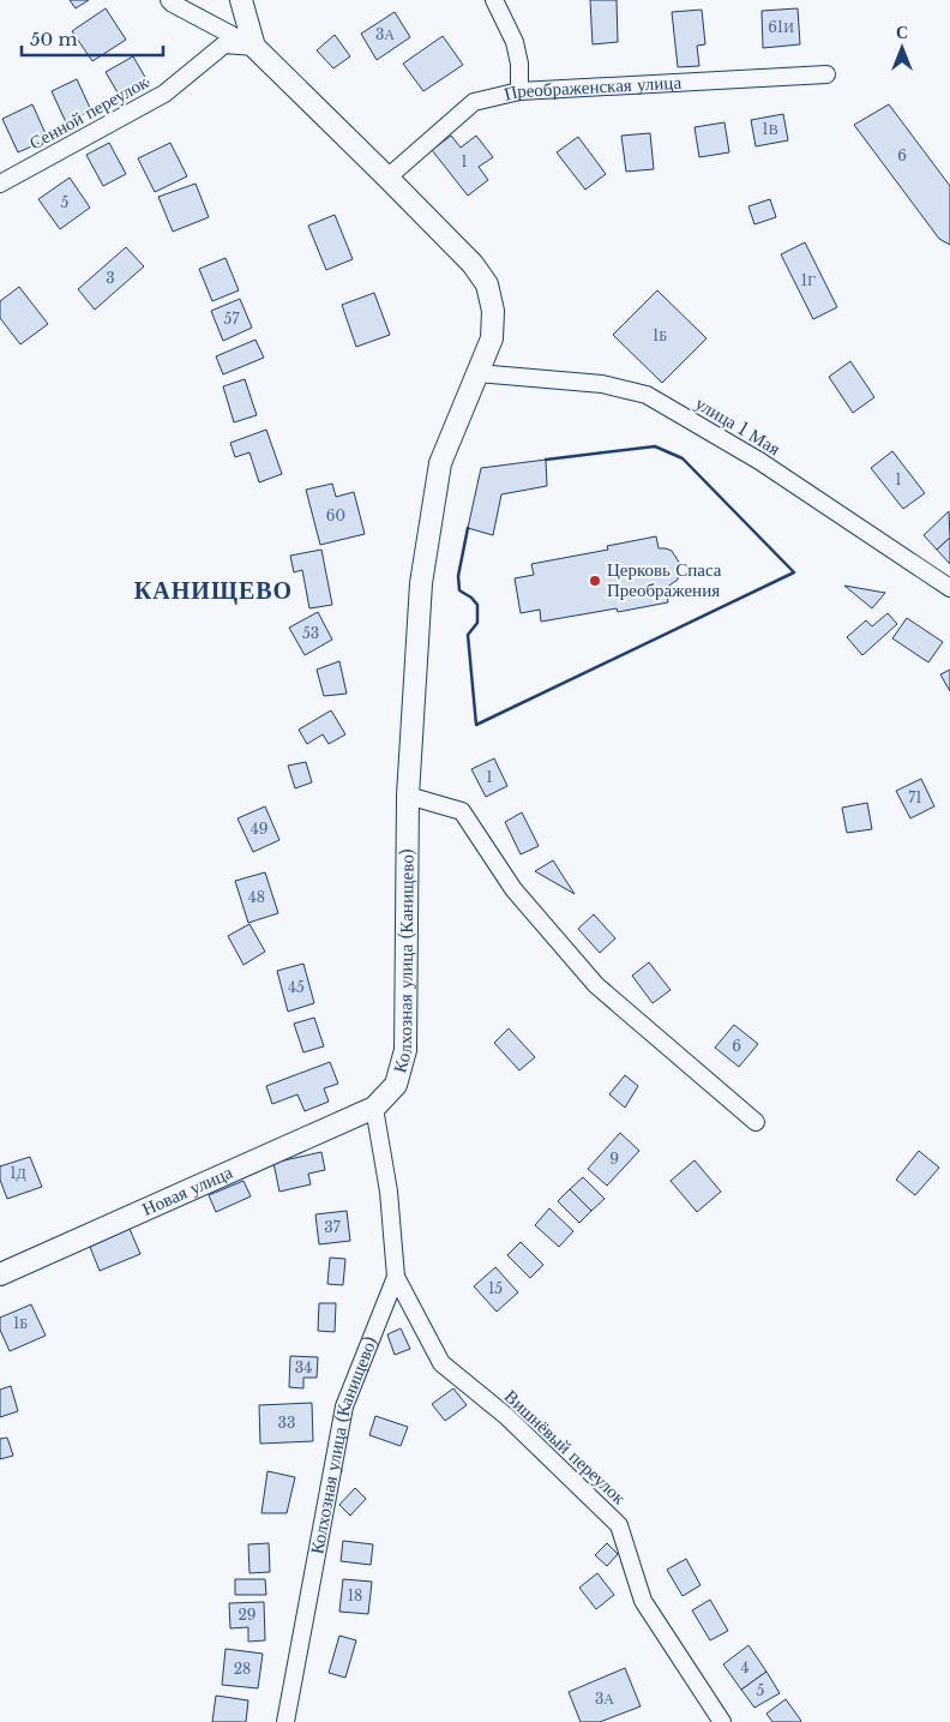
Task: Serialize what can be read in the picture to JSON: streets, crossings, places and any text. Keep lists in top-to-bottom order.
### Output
{
  "streets": {
    "street": [
      "Преображенская улица",
      "Сенной переулок",
      "улица 1 Мая",
      "Колхозная улица (Канищево)",
      "Новая улица",
      "Вишнёвый переулок"
    ]
  },
  "crossings": [
    ["улица 1 Мая", "Колхозная улица (Канищево)"],
    ["Колхозная улица (Канищево)", "Новая улица"],
    ["Колхозная улица (Канищево)", "Вишнёвый переулок"]
  ],
  "districts": ["КАНИЩЕВО"],
  "places": ["Церковь Спаса Преображения"],
  "house_numbers": [
    "61И",
    "3А",
    "1В",
    "6",
    "1",
    "5",
    "3",
    "1Г",
    "57",
    "1Б",
    "1",
    "60",
    "53",
    "1",
    "71",
    "49",
    "48",
    "45",
    "6",
    "9",
    "1Д",
    "37",
    "15",
    "1Б",
    "34",
    "33",
    "18",
    "29",
    "4",
    "28",
    "5",
    "3А"
  ],
  "scale_bar": "50 m",
  "north": "top"
}
